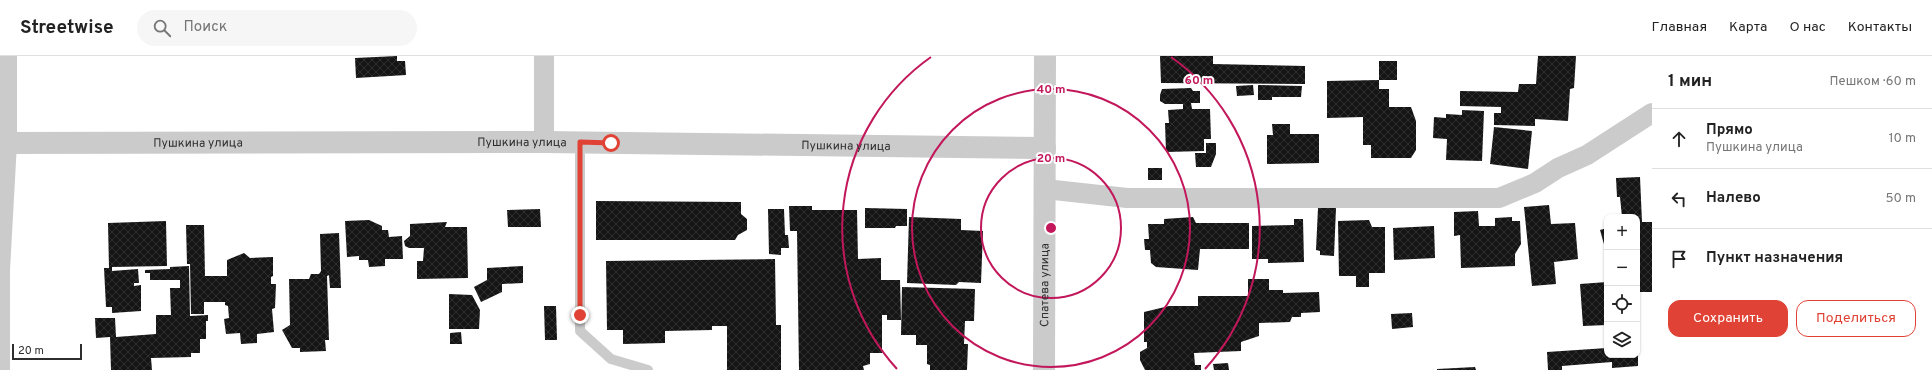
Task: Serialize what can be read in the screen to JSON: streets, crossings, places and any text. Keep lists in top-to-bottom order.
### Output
{
  "streets": {
    "street": ["Пушкина улица", "Спатева улица"]
  },
  "crossings": [
    ["Пушкина улица", "Спатева улица"]
  ],
  "scale_bar": "20 m",
  "page": {
    "header": "Streetwise",
    "search": "Поиск",
    "nav": [
      "Главная",
      "Карта",
      "О нас",
      "Контакты"
    ],
    "heading": ["1 мин", "Пешком · 60 m"],
    "list": [
      ["Прямо", "Пушкина улица", "10 m"],
      ["Налево", "50 m"],
      "Пункт назначения"
    ],
    "map_buttons": ["+", "−"],
    "buttons": ["Сохранить", "Поделиться"],
    "scale": "20 m"
  },
  "rings": ["60 m", "40 m", "20 m"]
}
